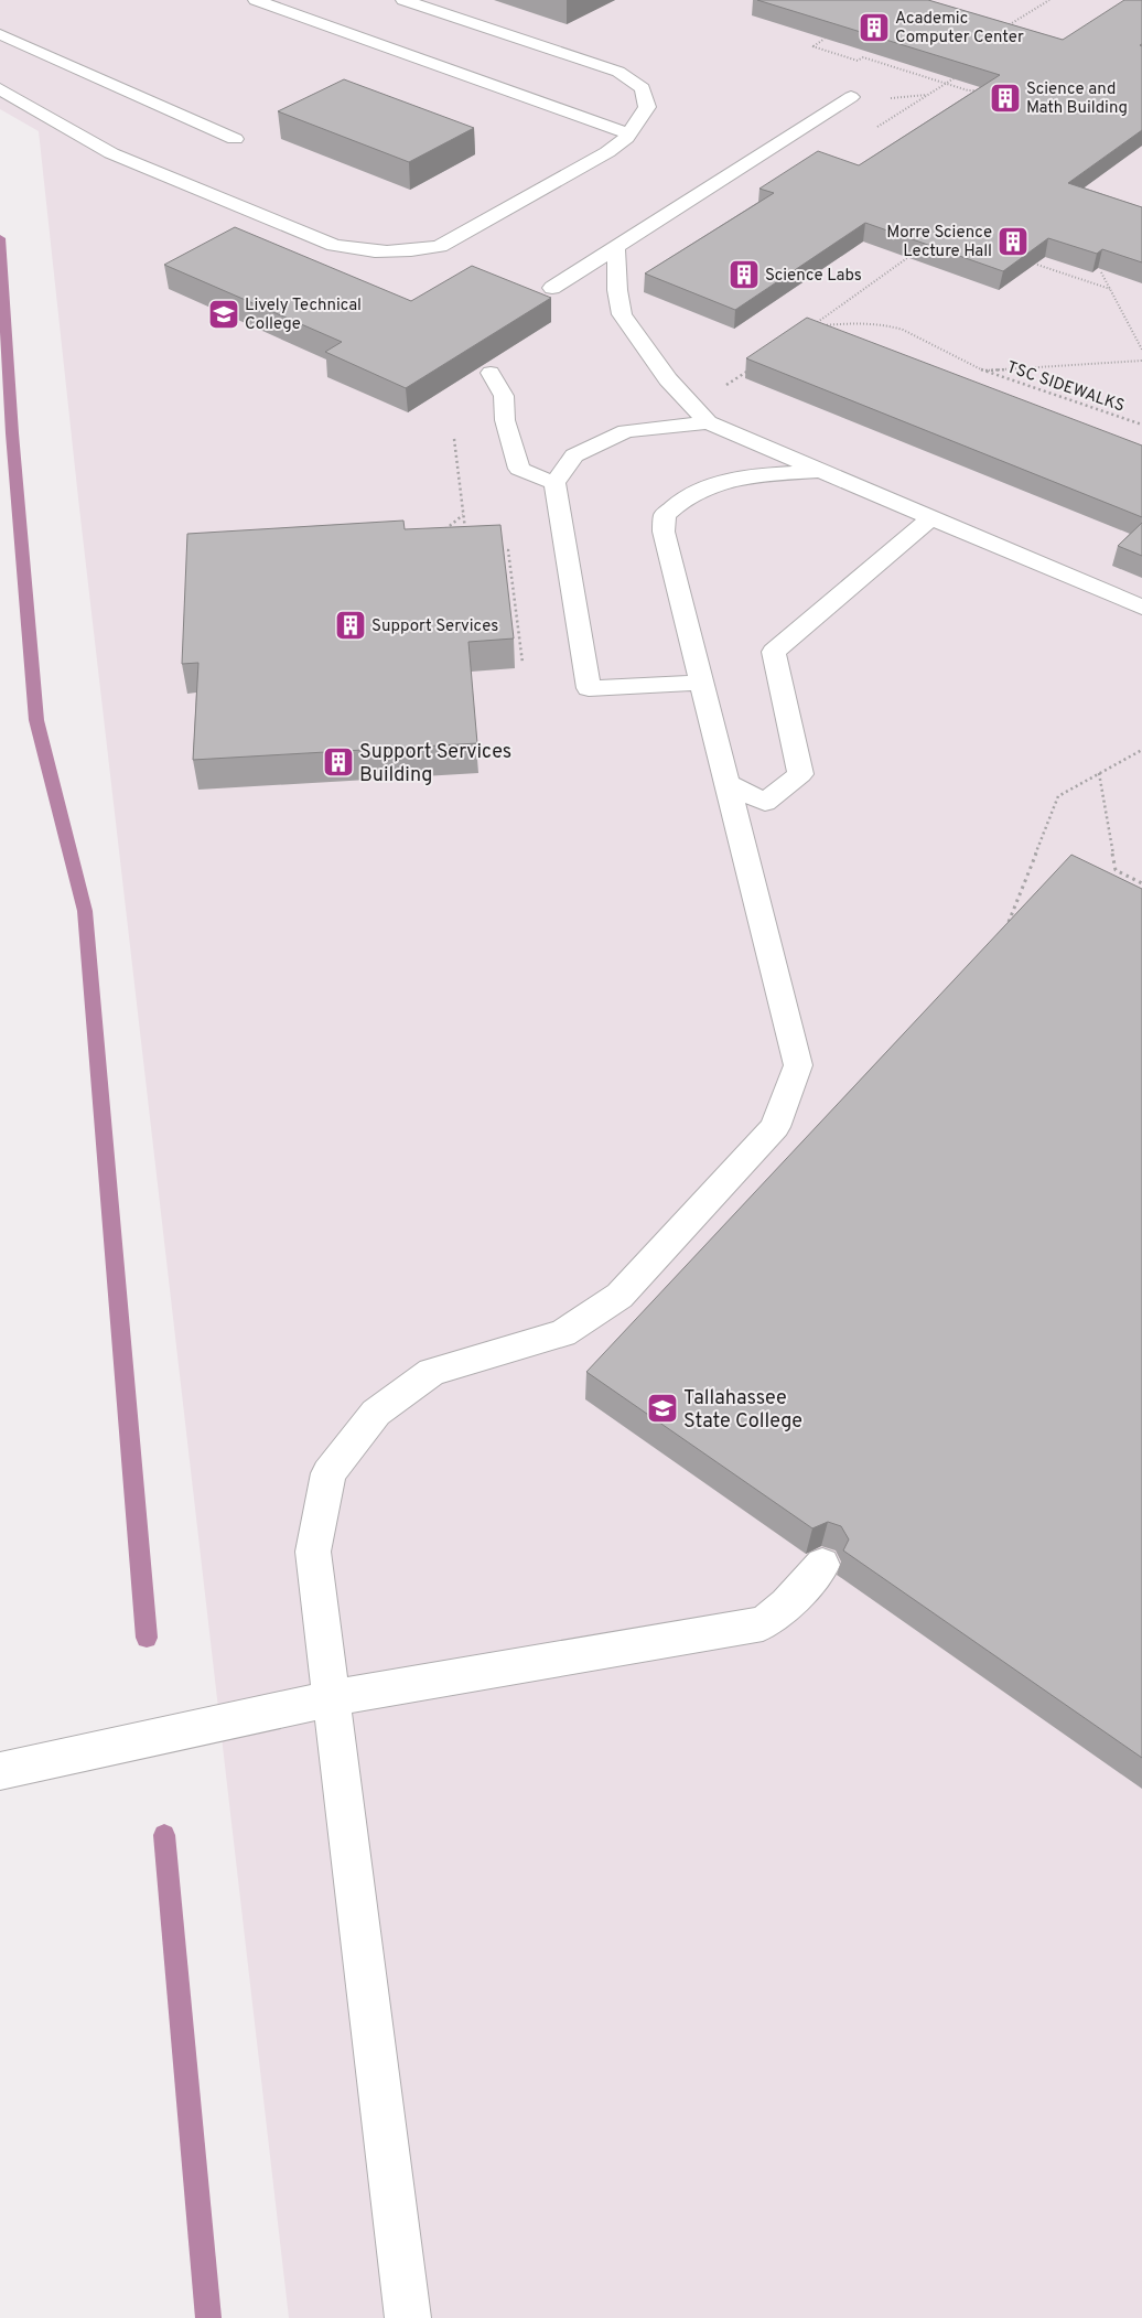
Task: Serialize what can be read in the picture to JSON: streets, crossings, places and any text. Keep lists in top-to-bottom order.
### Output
{
  "streets": {
    "path": ["TSC SIDEWALKS"]
  },
  "places": {
    "building": [
      "Academic Computer Center",
      "Science and Math Building",
      "Morre Science Lecture Hall",
      "Science Labs",
      "Support Services",
      "Support Services Building"
    ],
    "school or university": ["Lively Technical College", "Tallahassee State College"]
  }
}
